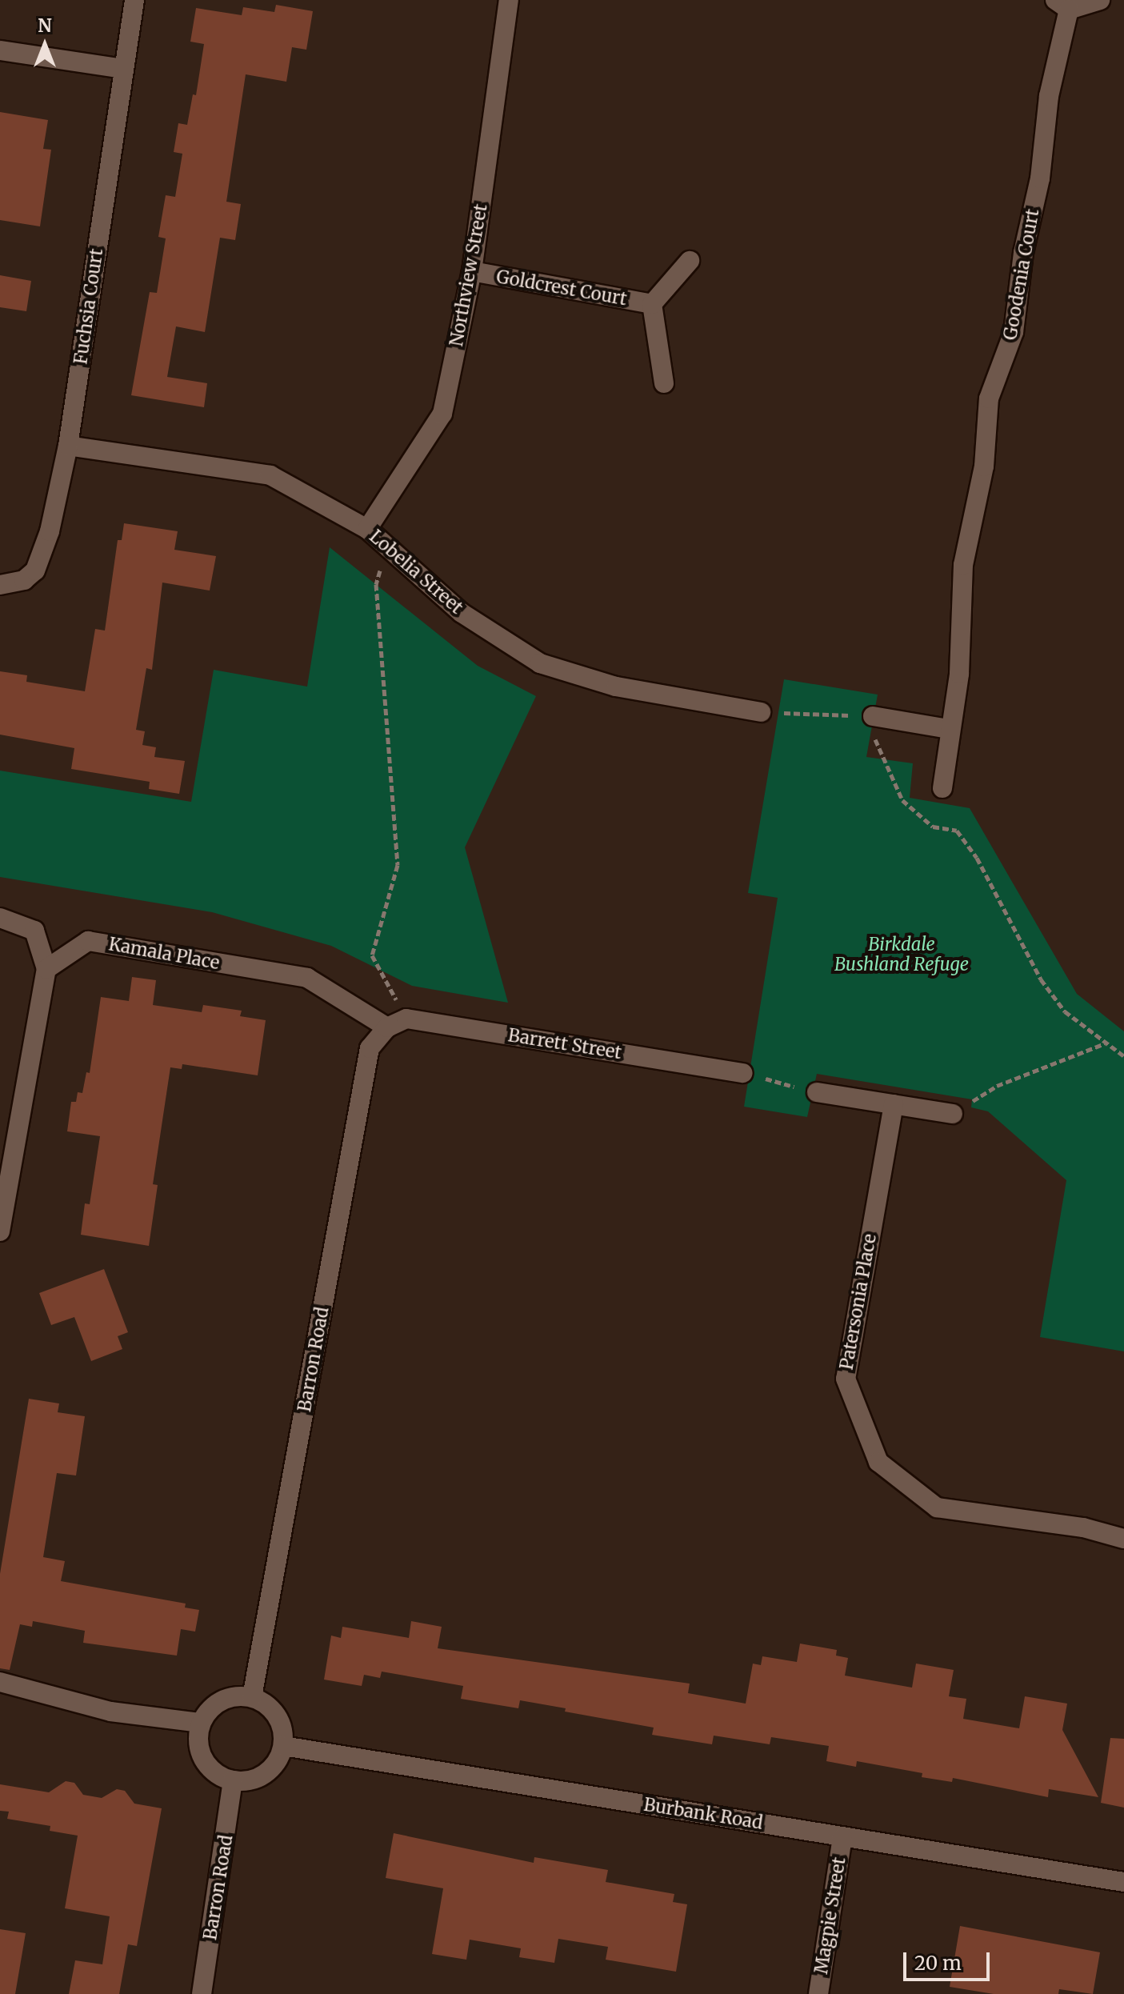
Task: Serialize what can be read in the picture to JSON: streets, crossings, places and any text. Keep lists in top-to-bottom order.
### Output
{
  "streets": {
    "street": [
      "Goodenia Court",
      "Northview Street",
      "Goldcrest Court",
      "Fuchsia Court",
      "Lobelia Street",
      "Kamala Place",
      "Barrett Street",
      "Patersonia Place",
      "Barron Road",
      "Burbank Road",
      "Magpie Street"
    ]
  },
  "crossings": [
    ["Northview Street", "Goldcrest Court"],
    ["Northview Street", "Lobelia Street"],
    ["Fuchsia Court", "Lobelia Street"],
    ["Kamala Place", "Barron Road"],
    ["Barron Road", "Burbank Road"],
    ["Burbank Road", "Magpie Street"]
  ],
  "parks": ["Birkdale Bushland Refuge"],
  "scale_bar": "20 m",
  "north": "top"
}
